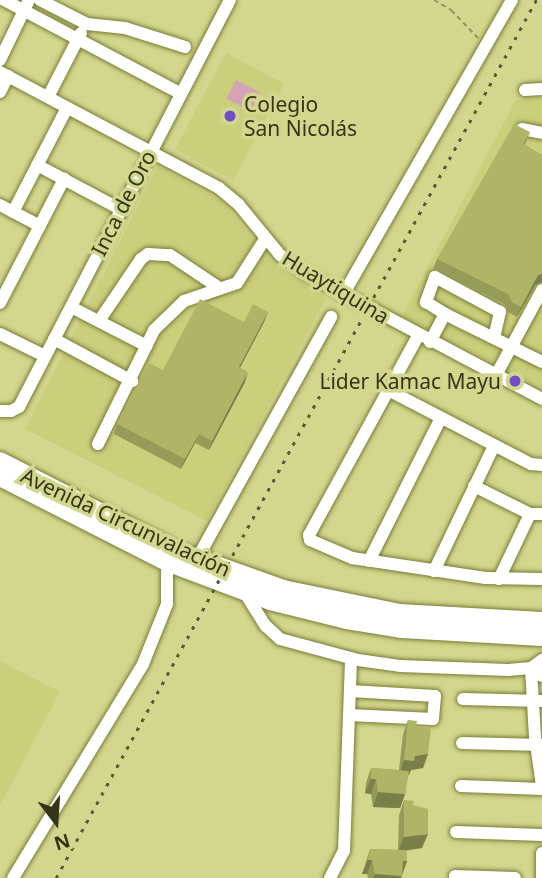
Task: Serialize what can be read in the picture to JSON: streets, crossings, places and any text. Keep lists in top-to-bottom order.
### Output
{
  "streets": {
    "highway": ["Avenida Circunvalación"],
    "street": ["Inca de Oro", "Huaytiquina"]
  },
  "crossings": [
    ["Inca de Oro", "Huaytiquina"]
  ],
  "places": ["Colegio San Nicolás", "Lider Kamac Mayu"],
  "north": "bottom"
}
